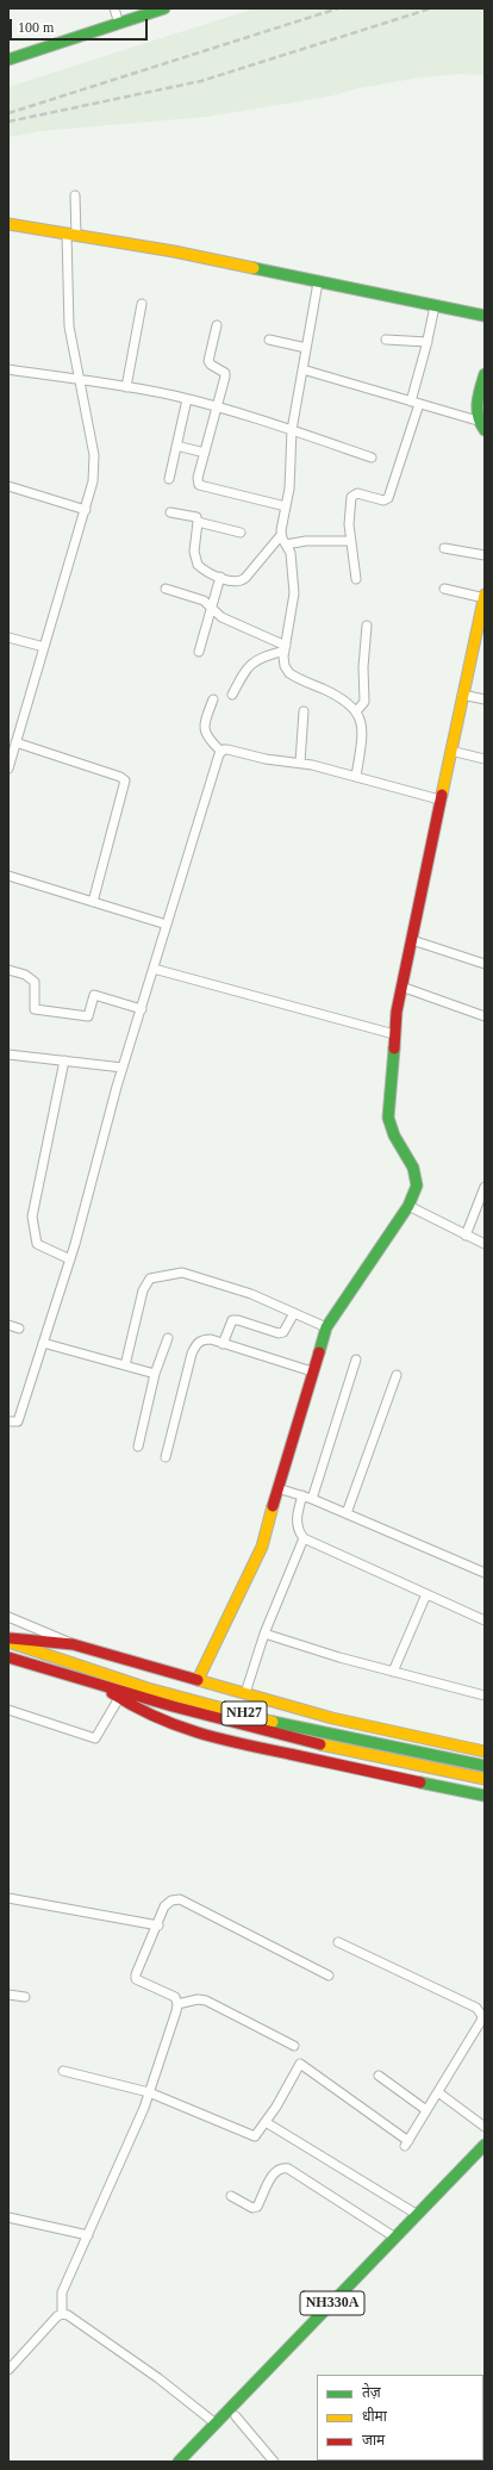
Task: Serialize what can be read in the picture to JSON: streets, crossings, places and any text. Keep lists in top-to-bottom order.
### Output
{
  "streets": {
    "main road": ["NH27", "NH330A"]
  },
  "legend": ["तेज़", "धीमा", "जाम"],
  "scale_bar": "100 m"
}
